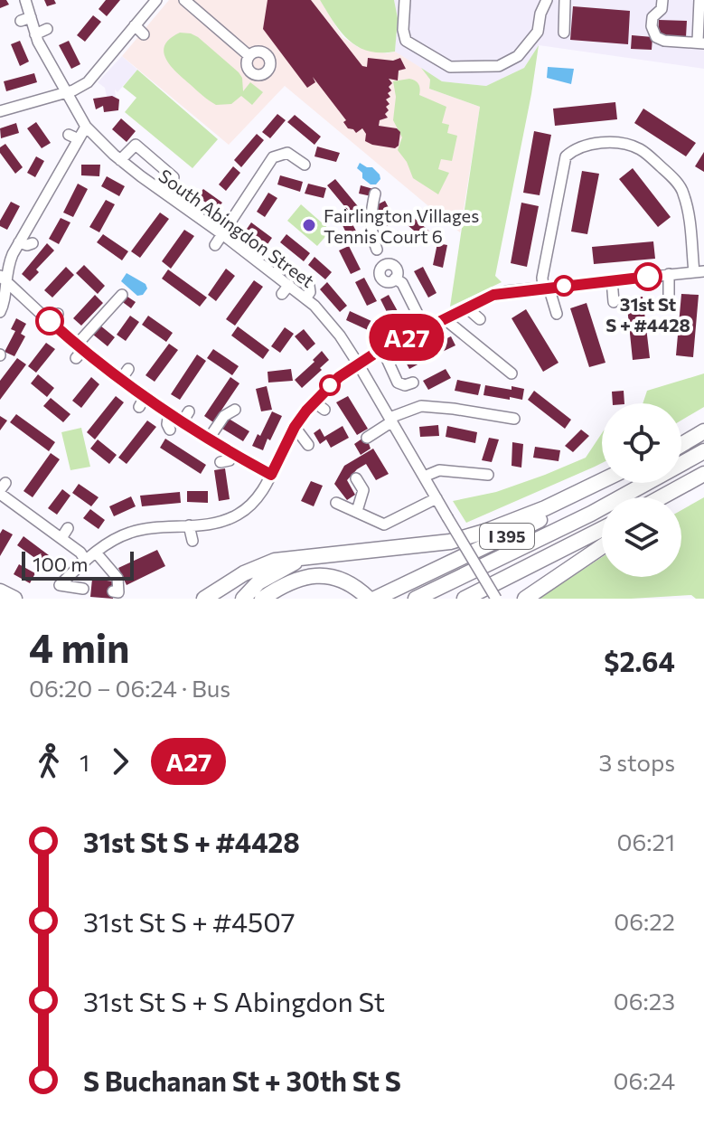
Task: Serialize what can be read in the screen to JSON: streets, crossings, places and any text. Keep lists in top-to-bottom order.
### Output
{
  "streets": {
    "highway": ["I 395"],
    "street": ["South Abingdon Street"]
  },
  "places": ["Fairlington Villages Tennis Court 6", "31st St S + #4428"],
  "lines": ["bus line A27"],
  "scale_bar": "100 m",
  "page": {
    "on_map": "A27",
    "scale": "100 m",
    "heading": ["4 min", "06:20 – 06:24 · Bus", "$2.64"],
    "legs": ["1", "A27", "3 stops"],
    "list": [
      {
        "name": "31st St S + #4428",
        "value": "06:21"
      },
      {
        "name": "31st St S + #4507",
        "value": "06:22"
      },
      {
        "name": "31st St S + S Abingdon St",
        "value": "06:23"
      },
      {
        "name": "S Buchanan St + 30th St S",
        "value": "06:24"
      }
    ]
  }
}
